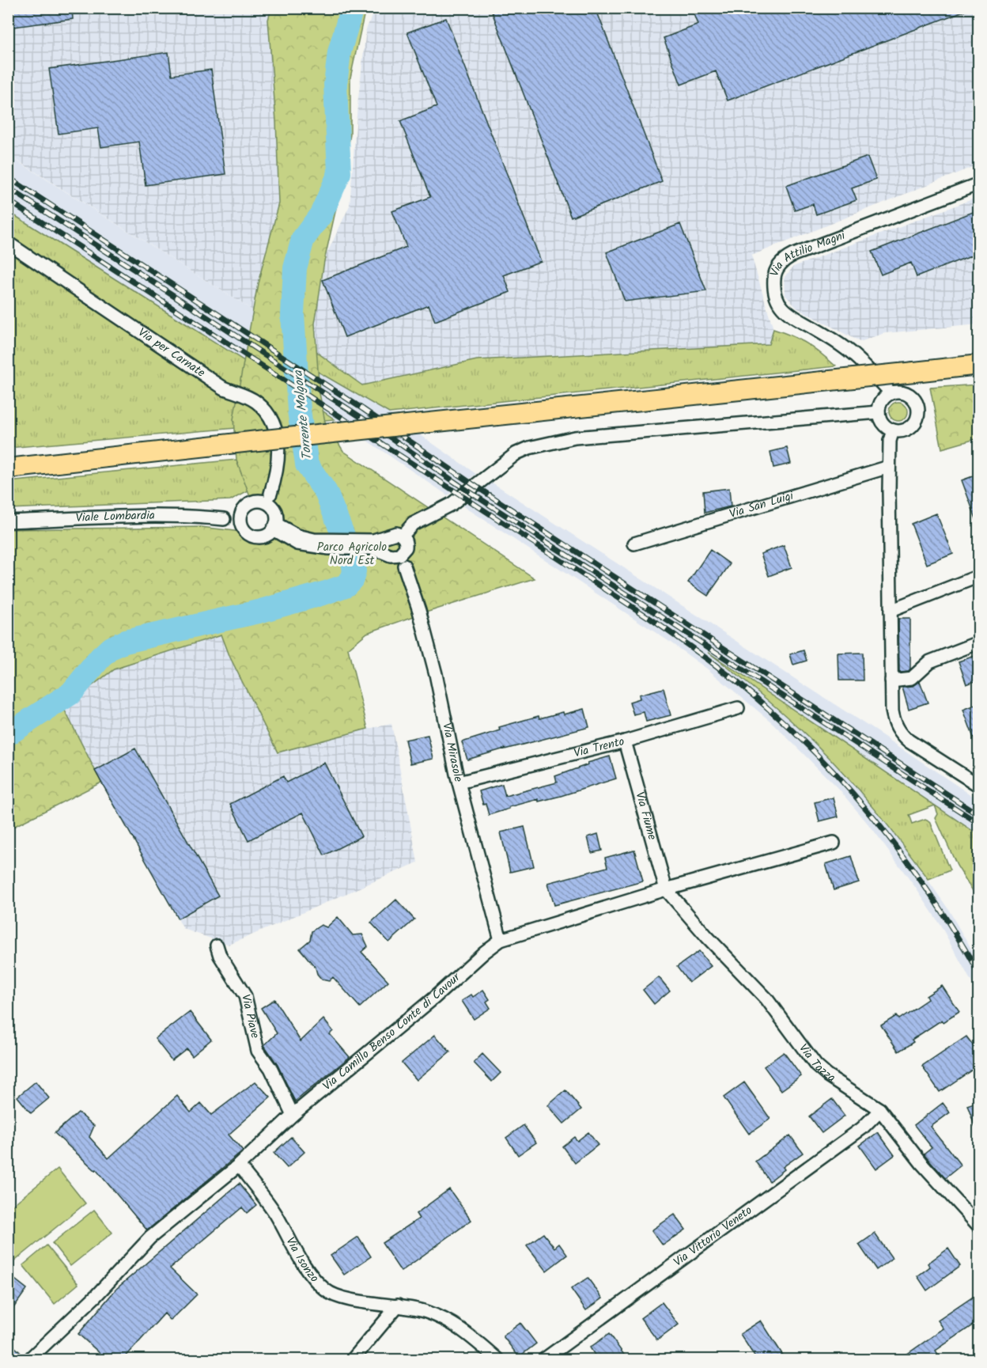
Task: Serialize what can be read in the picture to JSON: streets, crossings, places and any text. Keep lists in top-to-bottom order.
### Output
{
  "streets": {
    "street": [
      "Via Attilio Magni",
      "Via per Carnate",
      "Via San Luigi",
      "Viale Lombardia",
      "Via Trento",
      "Via Mirasole",
      "Via Fiume",
      "Via Piave",
      "Via Camillo Benso Conte di Cavour",
      "Via Tazza",
      "Via Vittorio Veneto",
      "Via Isonzo"
    ]
  },
  "crossings": [
    ["Via per Carnate", "Viale Lombardia"],
    ["Via Trento", "Via Mirasole"],
    ["Via Trento", "Via Fiume"],
    ["Via Mirasole", "Via Camillo Benso Conte di Cavour"],
    ["Via Fiume", "Via Camillo Benso Conte di Cavour"],
    ["Via Fiume", "Via Tazza"],
    ["Via Piave", "Via Camillo Benso Conte di Cavour"],
    ["Via Camillo Benso Conte di Cavour", "Via Tazza"],
    ["Via Camillo Benso Conte di Cavour", "Via Isonzo"],
    ["Via Tazza", "Via Vittorio Veneto"]
  ],
  "water": ["Torrente Molgora"],
  "parks": ["Parco Agricolo Nord Est"]
}
